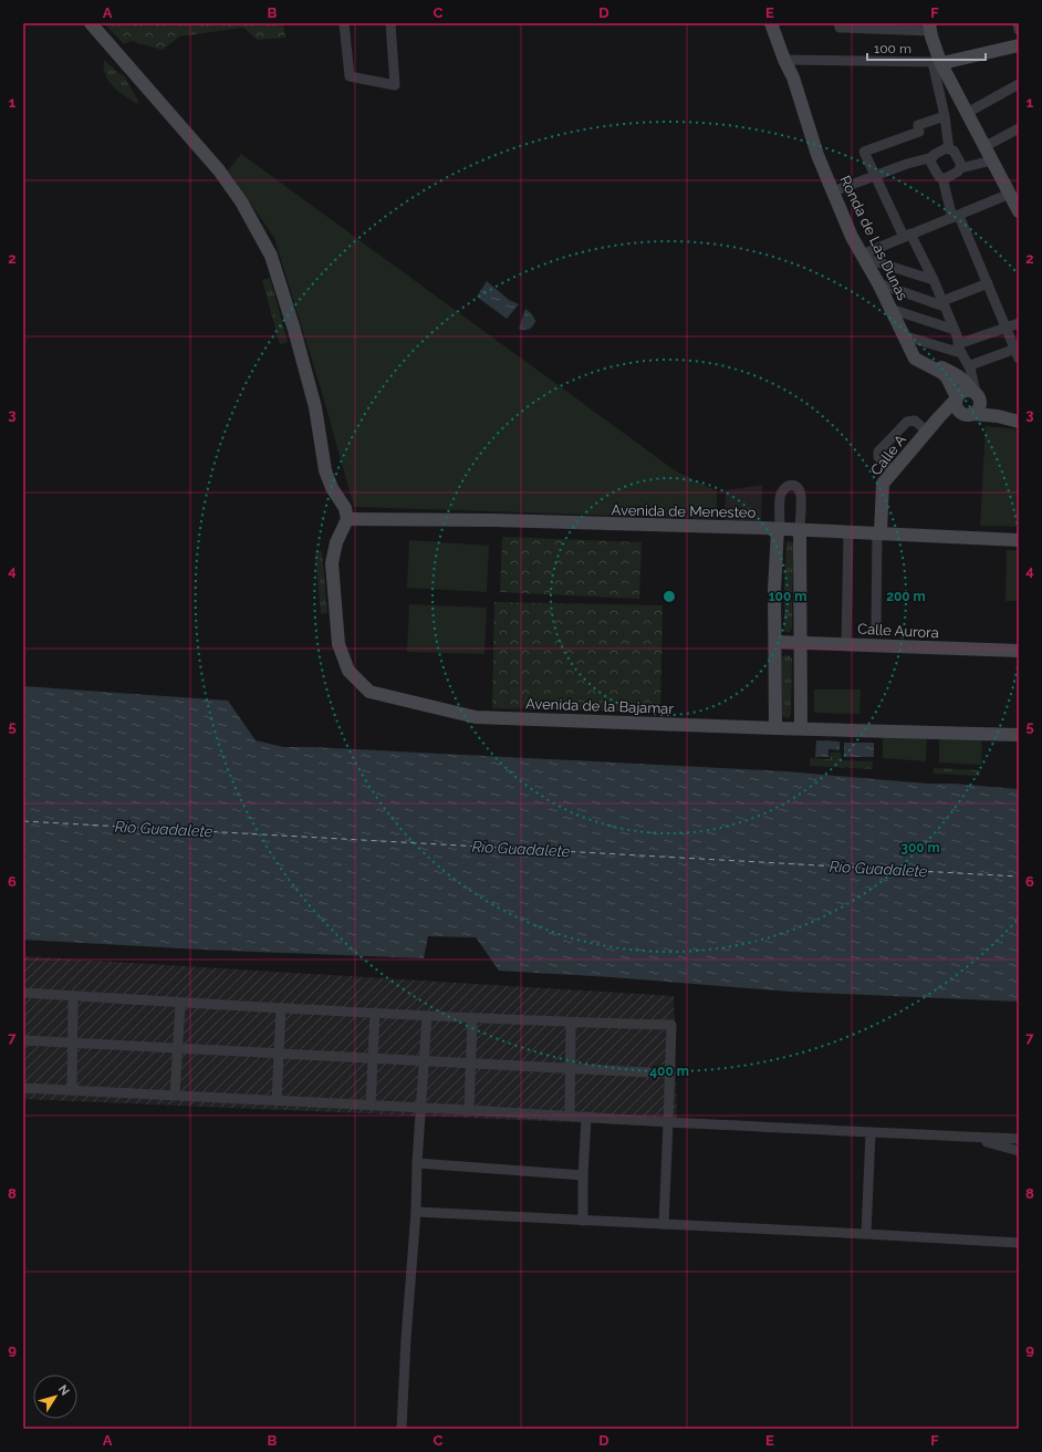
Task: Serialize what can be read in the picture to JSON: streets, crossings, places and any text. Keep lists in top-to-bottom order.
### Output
{
  "streets": {
    "street": [
      "Ronda de Las Dunas",
      "Calle A",
      "Avenida de Menesteo",
      "Calle Aurora",
      "Avenida de la Bajamar"
    ]
  },
  "crossings": [
    ["Calle A", "Avenida de Menesteo"],
    ["Avenida de Menesteo", "Avenida de la Bajamar"]
  ],
  "water": ["Río Guadalete"],
  "scale_bar": "100 m",
  "north": "top right",
  "grid": {
    "columns": [
      "A",
      "B",
      "C",
      "D",
      "E",
      "F"
    ],
    "rows": [
      "1",
      "2",
      "3",
      "4",
      "5",
      "6",
      "7",
      "8",
      "9"
    ]
  },
  "rings": [
    "100 m",
    "200 m",
    "300 m",
    "400 m"
  ]
}
